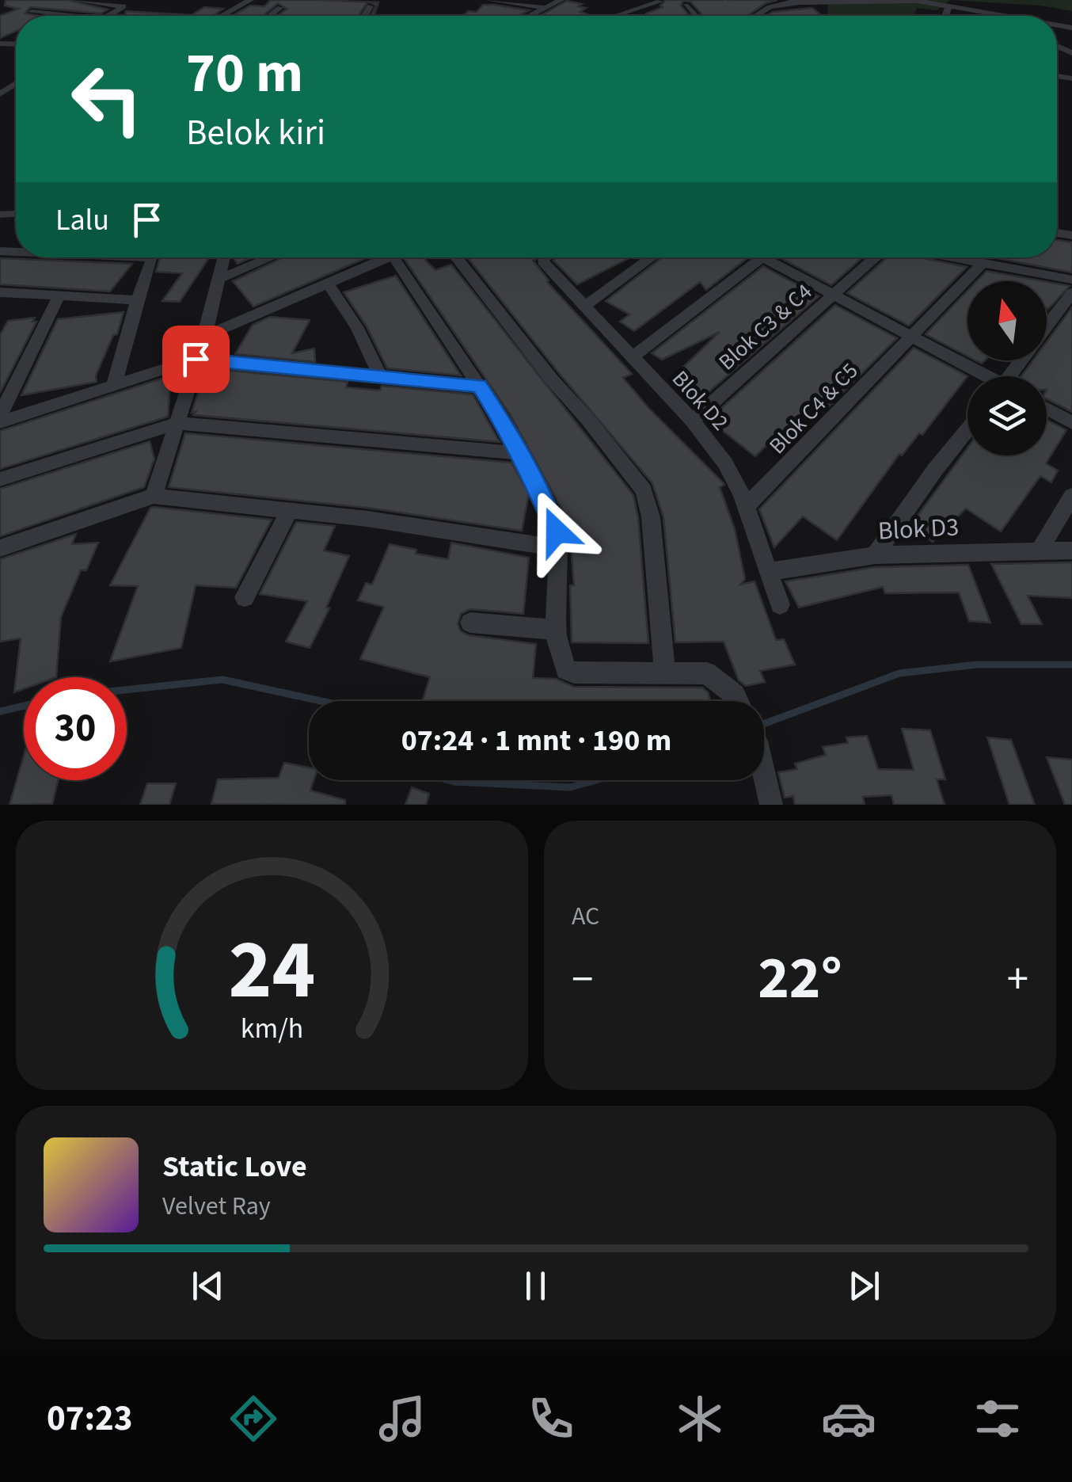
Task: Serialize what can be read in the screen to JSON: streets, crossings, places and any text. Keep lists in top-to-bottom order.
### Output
{
  "streets": {
    "street": [
      "Blok C3 & C4",
      "Blok D2",
      "Blok C4 & C5",
      "Blok D3"
    ]
  },
  "crossings": [
    ["Blok C3 & C4", "Blok D2"],
    ["Blok D2", "Blok C4 & C5"],
    ["Blok D2", "Blok D3"]
  ],
  "north": "top",
  "page": {
    "turn": ["70 m", "Belok kiri"],
    "then": "Lalu",
    "limit": "30",
    "trip": "07:24 · 1 mnt · 190 m",
    "tile": "AC",
    "heat": ["−", "22°", "+"],
    "song": ["Static Love", "Velvet Ray"],
    "tabs": "07:23",
    "gauge": ["24", "km/h"]
  }
}
